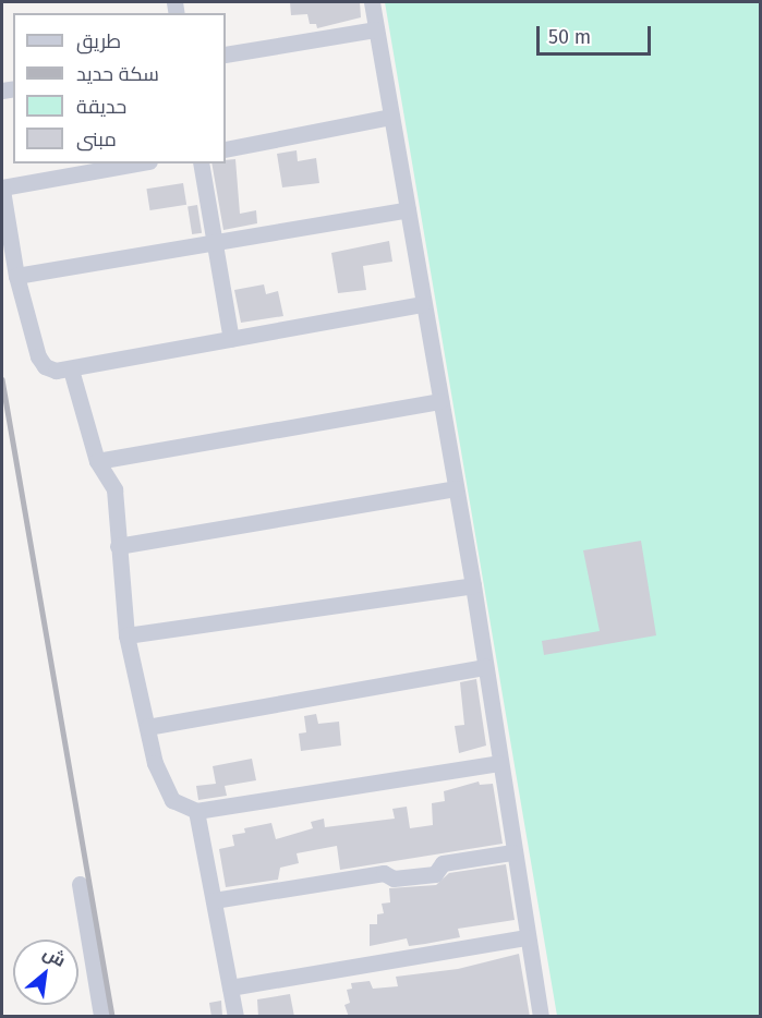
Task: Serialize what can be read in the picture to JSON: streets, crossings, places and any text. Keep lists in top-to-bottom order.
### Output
{
  "legend": [
    "طريق",
    "سكة حديد",
    "حديقة",
    "مبنى"
  ],
  "scale_bar": "50 m",
  "north": "top right"
}
